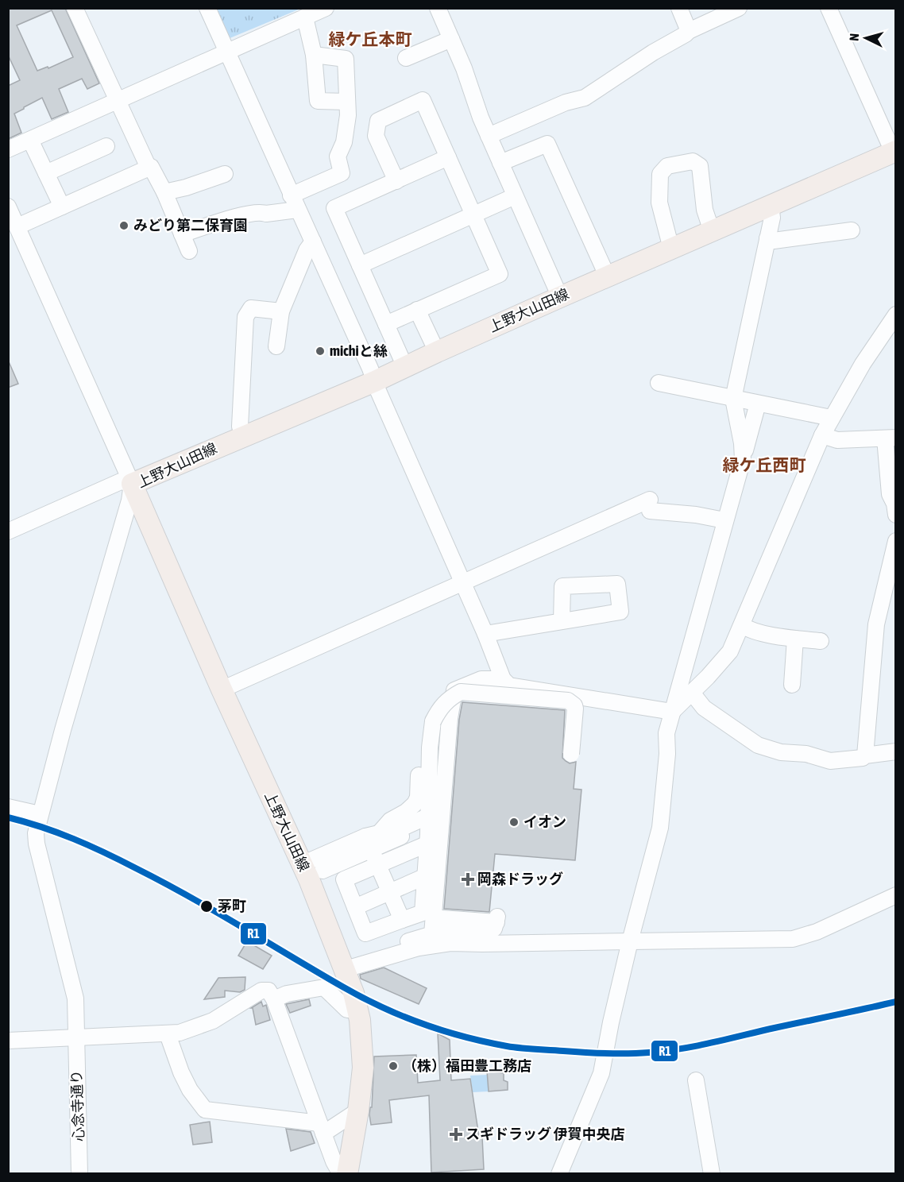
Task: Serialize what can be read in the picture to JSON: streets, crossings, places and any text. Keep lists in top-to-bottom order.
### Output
{
  "streets": {
    "main road": ["上野大山田線"],
    "street": ["心念寺通り"]
  },
  "crossings": [
    ["上野大山田線", "心念寺通り"]
  ],
  "districts": ["緑ケ丘本町", "緑ケ丘西町"],
  "places": {
    "other": [
      "みどり第二保育園",
      "michiと絲",
      "イオン",
      "茅町",
      "（株）福田豊工務店"
    ],
    "health": ["岡森ドラッグ", "スギドラッグ 伊賀中央店"]
  },
  "lines": ["transit line R1"],
  "north": "left"
}
